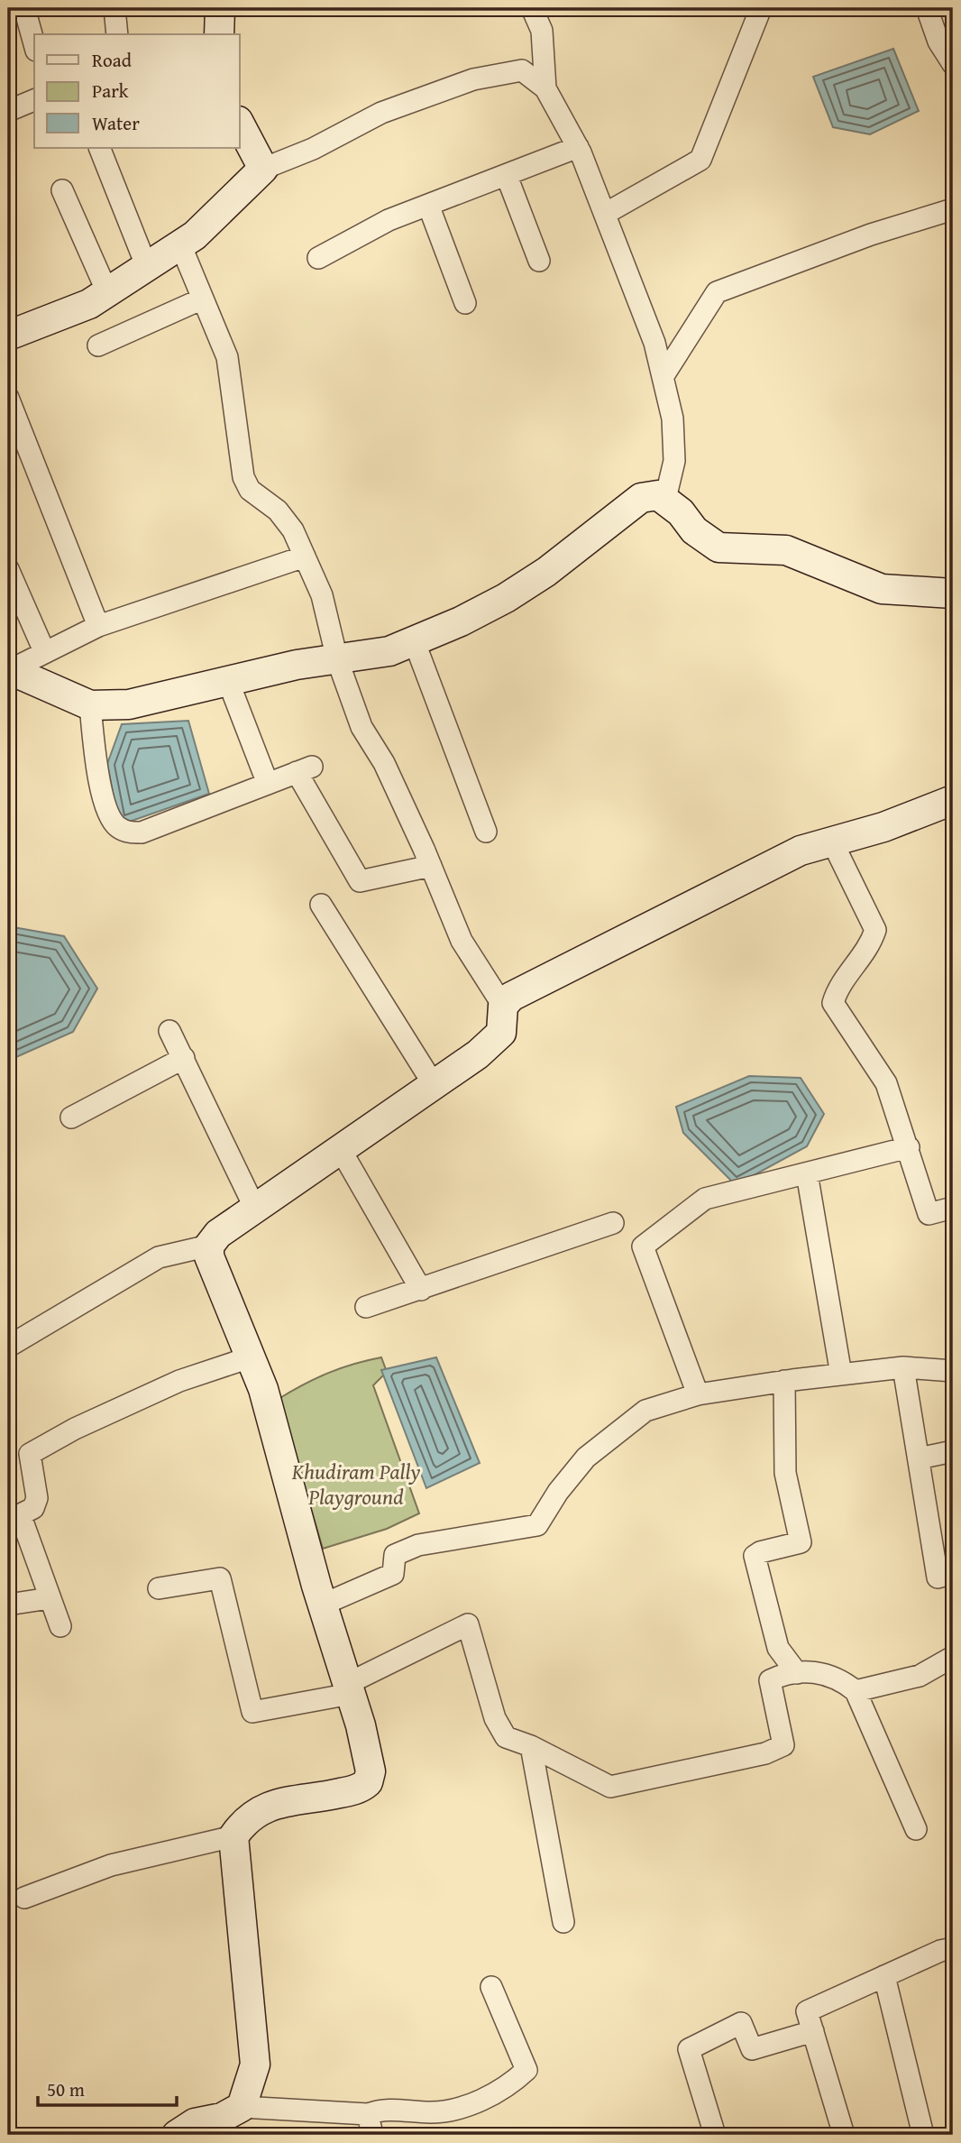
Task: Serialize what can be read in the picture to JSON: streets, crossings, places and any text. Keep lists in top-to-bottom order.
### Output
{
  "parks": ["Khudiram Pally Playground"],
  "legend": ["Road", "Park", "Water"],
  "scale_bar": "50 m"
}
